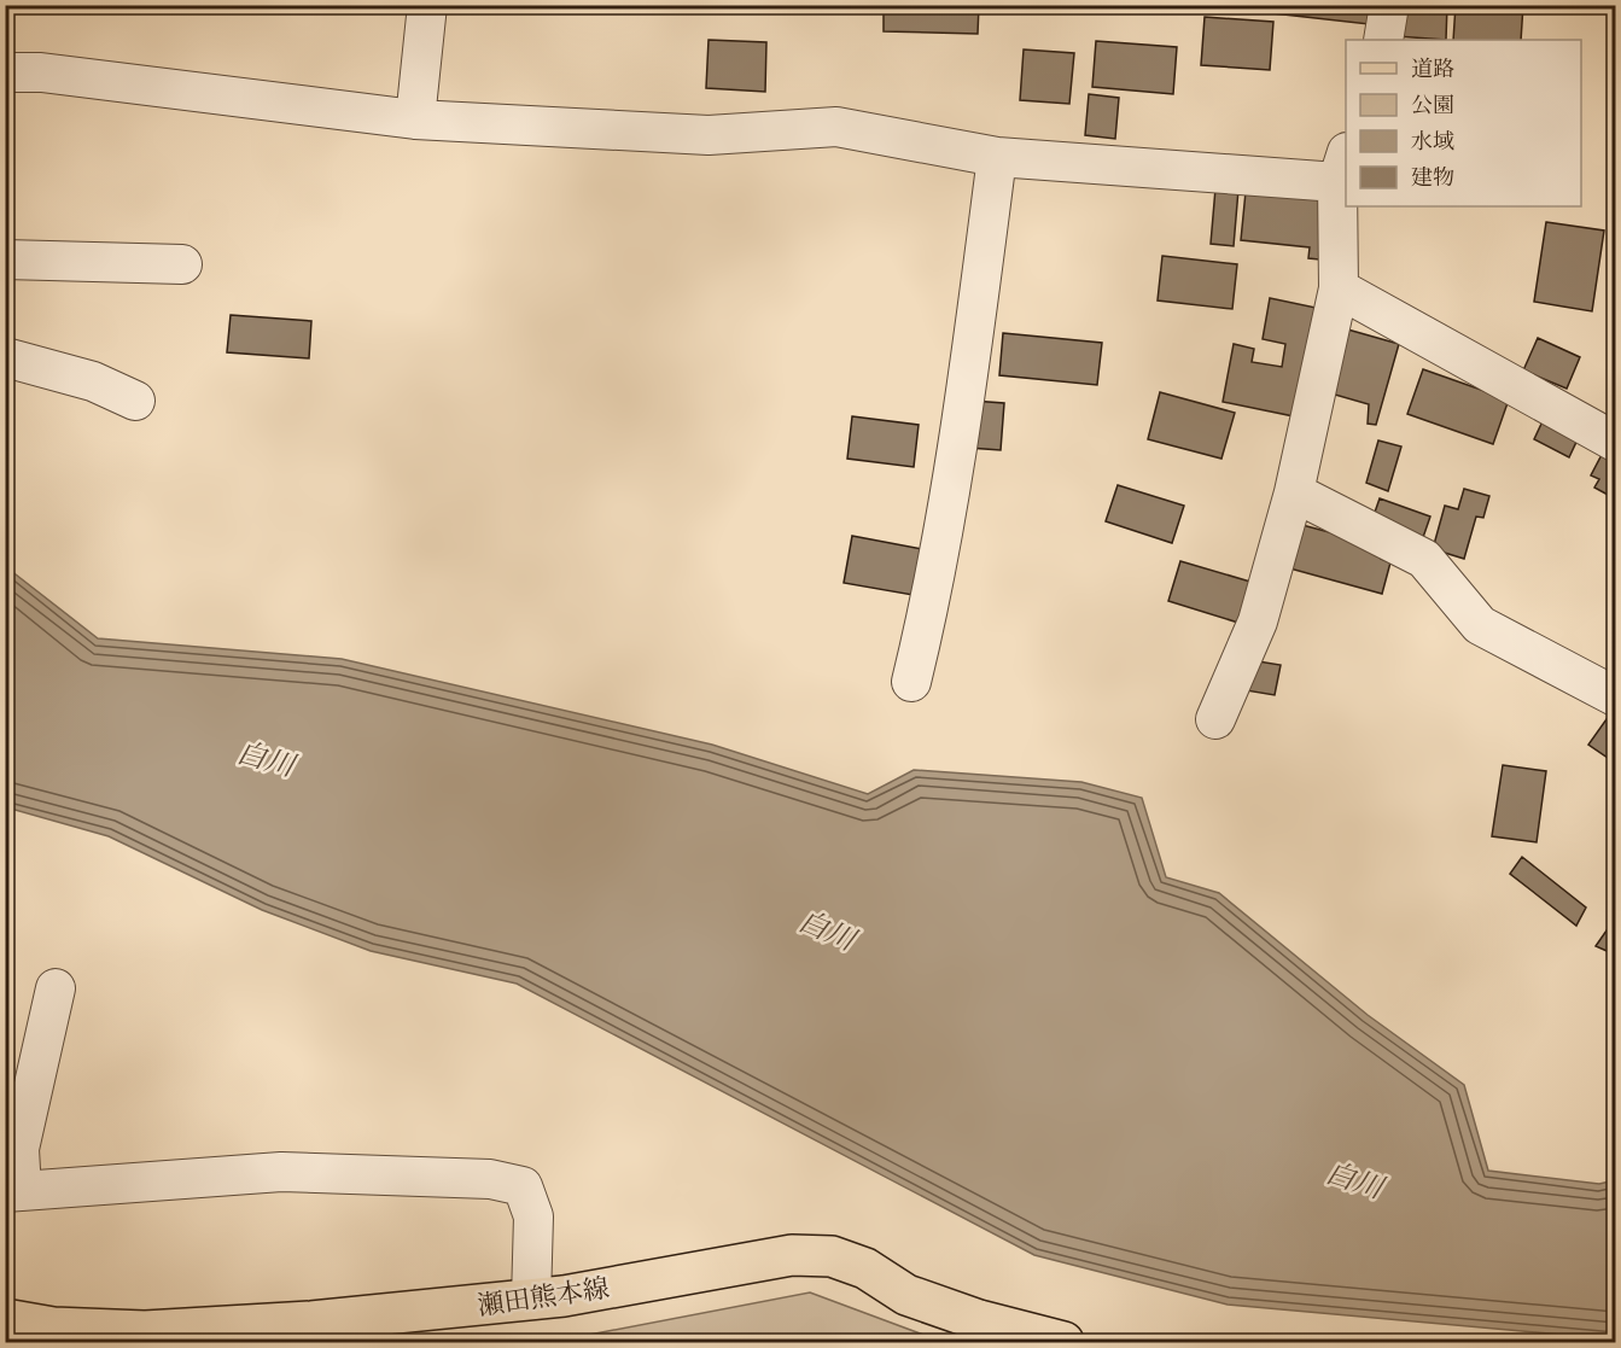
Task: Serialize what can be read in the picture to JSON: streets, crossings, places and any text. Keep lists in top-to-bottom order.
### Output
{
  "streets": {
    "main road": ["瀬田熊本線"]
  },
  "water": ["白川"],
  "legend": [
    "道路",
    "公園",
    "水域",
    "建物"
  ]
}
